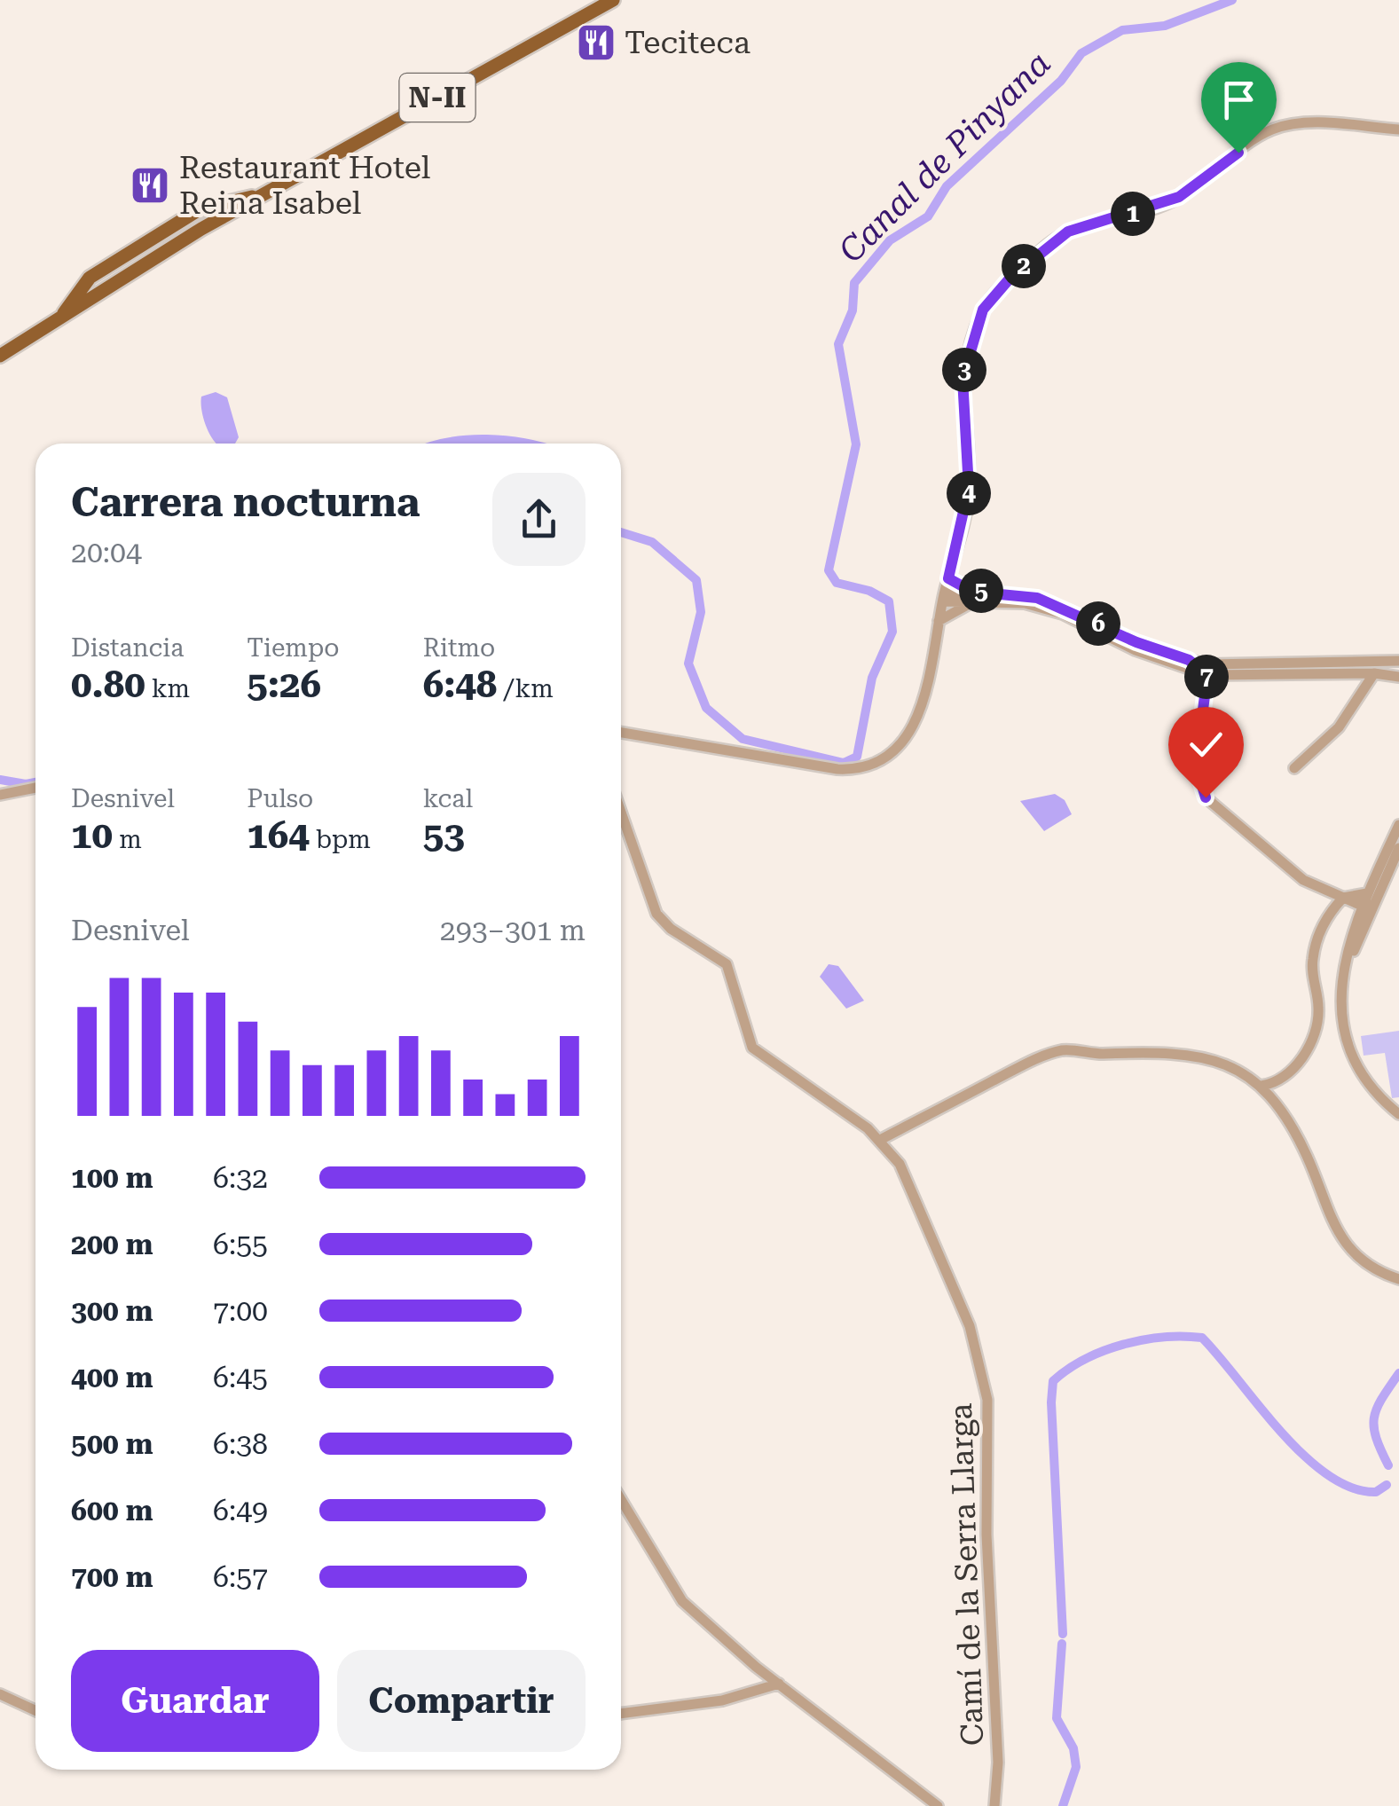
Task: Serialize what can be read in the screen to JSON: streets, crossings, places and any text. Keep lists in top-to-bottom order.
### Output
{
  "streets": {
    "main road": ["N-II"],
    "street": ["Camí de la Serra Llarga"]
  },
  "water": ["Canal de Pinyana"],
  "places": {
    "restaurant": ["Teciteca", "Restaurant Hotel Reina Isabel"]
  },
  "page": {
    "pins": [
      "1",
      "2",
      "3",
      "4",
      "5",
      "6",
      "7"
    ],
    "heading": ["Carrera nocturna", "20:04"],
    "stats": [
      ["Distancia", "0.80 km"],
      ["Tiempo", "5:26"],
      ["Ritmo", "6:48 /km"],
      ["Desnivel", "10 m"],
      ["Pulso", "164 bpm"],
      ["kcal", "53"]
    ],
    "chart": ["Desnivel", "293–301 m"],
    "list": [
      {
        "name": "100 m",
        "note": "6:32"
      },
      {
        "name": "200 m",
        "note": "6:55"
      },
      {
        "name": "300 m",
        "note": "7:00"
      },
      {
        "name": "400 m",
        "note": "6:45"
      },
      {
        "name": "500 m",
        "note": "6:38"
      },
      {
        "name": "600 m",
        "note": "6:49"
      },
      {
        "name": "700 m",
        "note": "6:57"
      }
    ],
    "buttons": ["Guardar", "Compartir"]
  }
}
